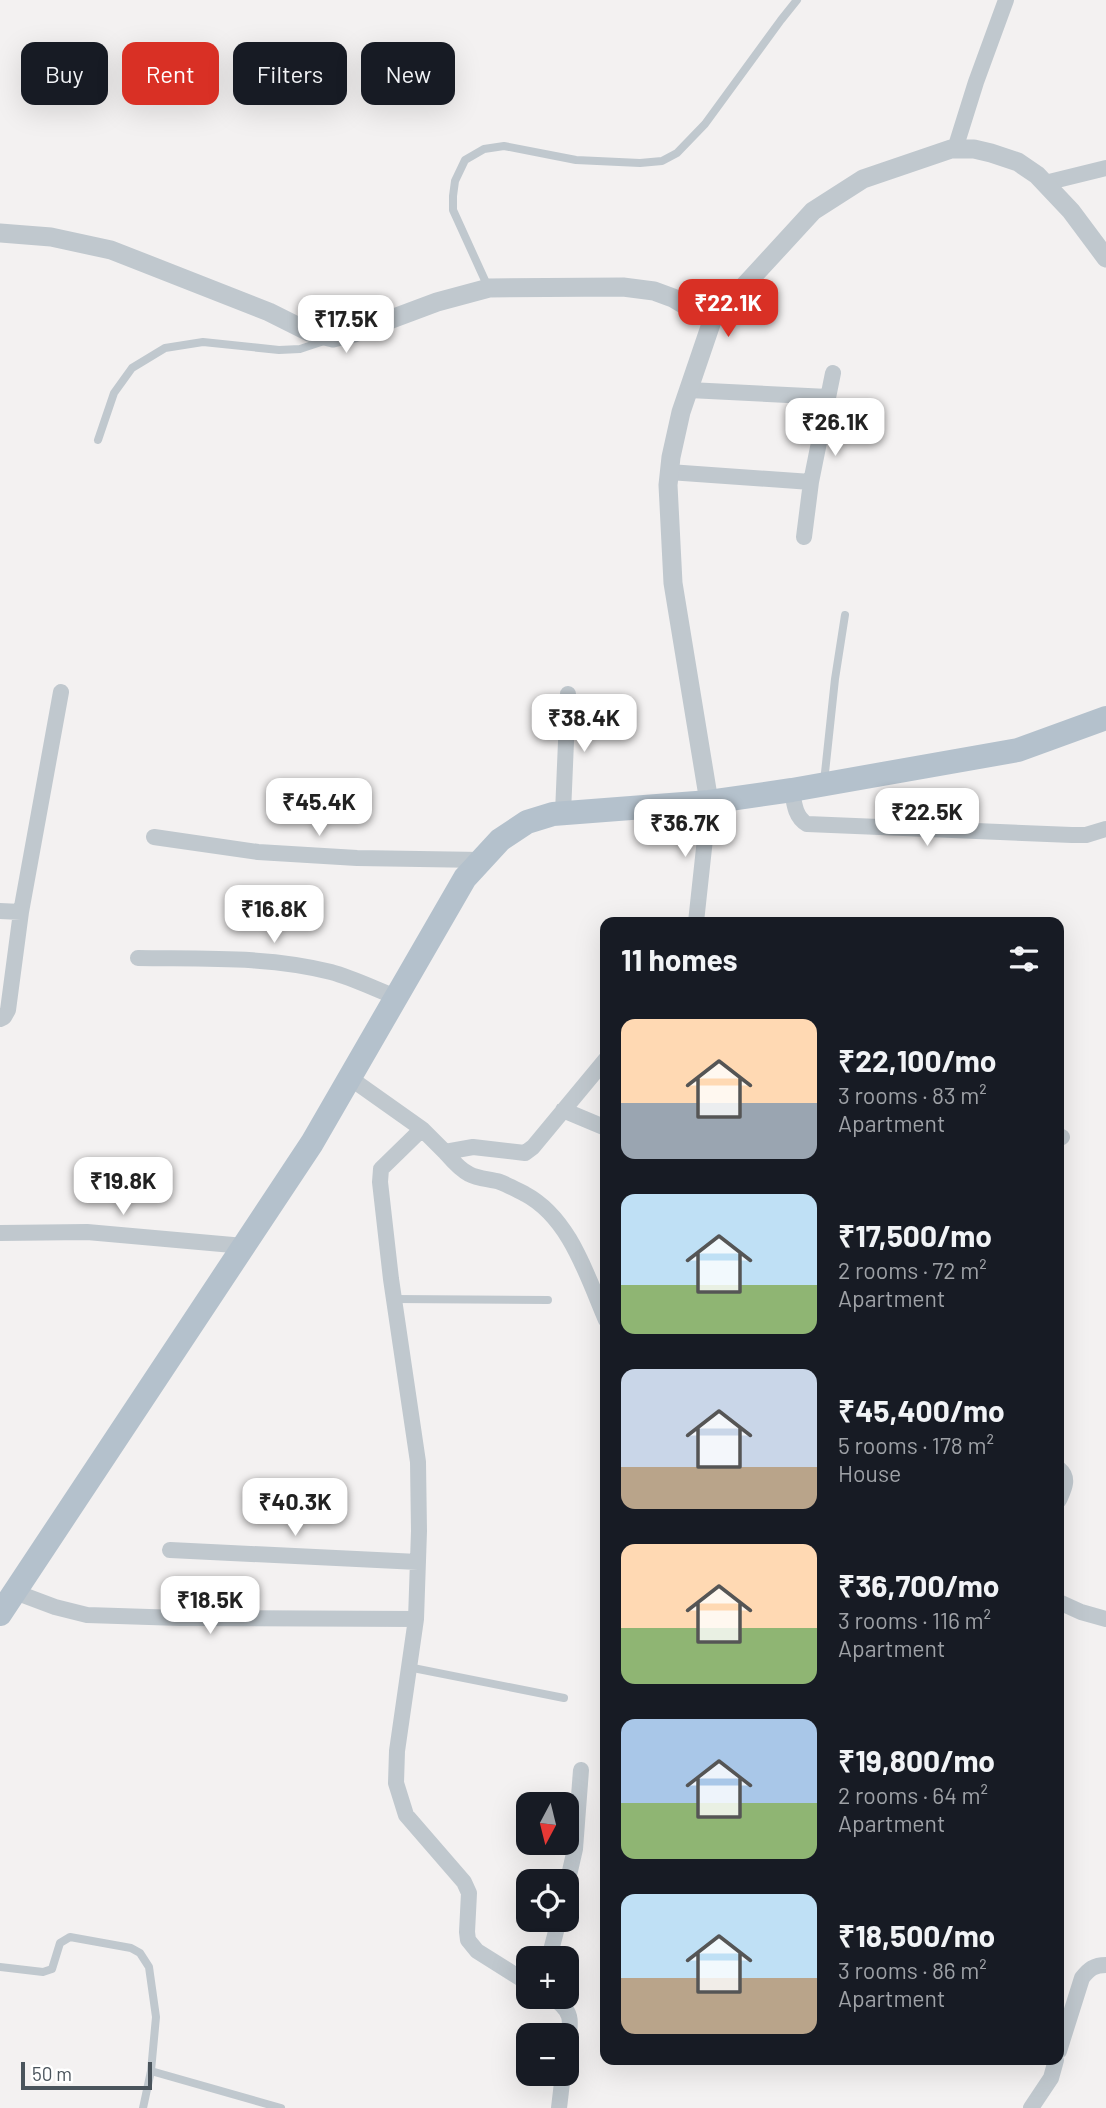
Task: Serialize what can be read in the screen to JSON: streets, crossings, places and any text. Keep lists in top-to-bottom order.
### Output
{
  "scale_bar": "50 m",
  "north": "bottom",
  "page": {
    "chip": [
      "Buy",
      "Rent",
      "Filters",
      "New"
    ],
    "price": [
      "₹22.1K",
      "₹17.5K",
      "₹26.1K",
      "₹38.4K",
      "₹45.4K",
      "₹22.5K",
      "₹36.7K",
      "₹16.8K",
      "₹19.8K",
      "₹40.3K",
      "₹18.5K"
    ],
    "heading": "11 homes",
    "list": [
      {
        "name": "₹22,100/mo",
        "note": "3 rooms · 83 m² · Apartment"
      },
      {
        "name": "₹17,500/mo",
        "note": "2 rooms · 72 m² · Apartment"
      },
      {
        "name": "₹45,400/mo",
        "note": "5 rooms · 178 m² · House"
      },
      {
        "name": "₹36,700/mo",
        "note": "3 rooms · 116 m² · Apartment"
      },
      {
        "name": "₹19,800/mo",
        "note": "2 rooms · 64 m² · Apartment"
      },
      {
        "name": "₹18,500/mo",
        "note": "3 rooms · 86 m² · Apartment"
      }
    ],
    "map_buttons": ["+", "−"],
    "scale": "50 m"
  }
}
